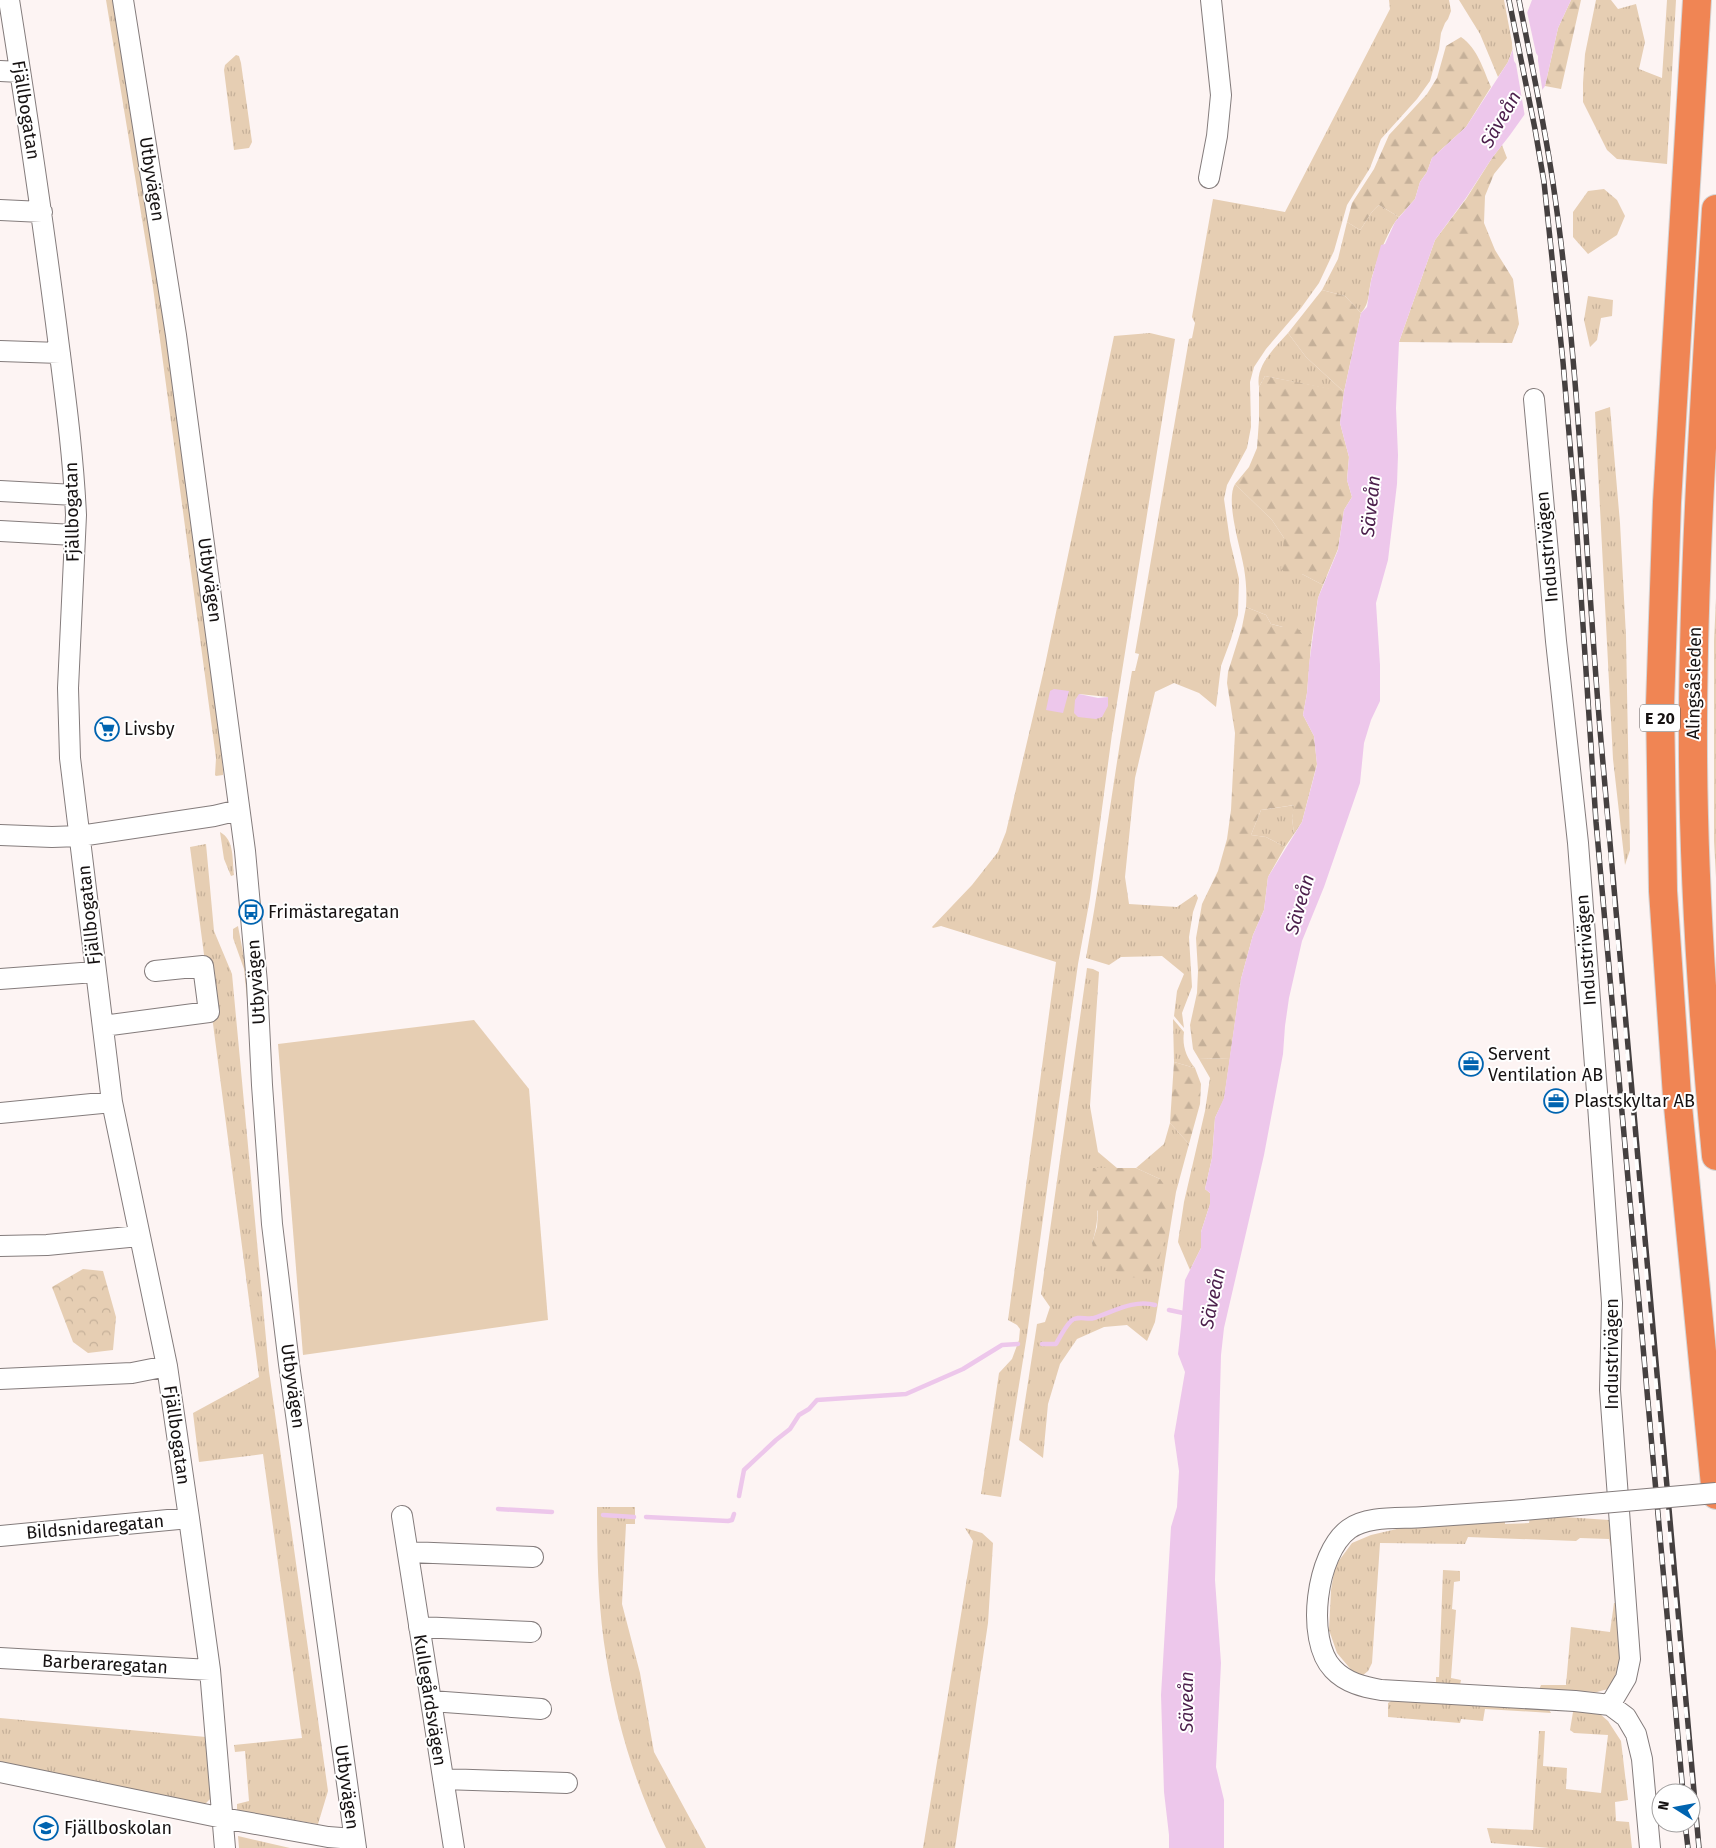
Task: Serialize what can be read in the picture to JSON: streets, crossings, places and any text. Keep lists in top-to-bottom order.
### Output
{
  "streets": {
    "highway": ["Alingsåsleden", "E 20"],
    "street": [
      "Fjällbogatan",
      "Utbyvägen",
      "Industrivägen",
      "Bildsnidaregatan",
      "Barberaregatan",
      "Kullegårdsvägen"
    ]
  },
  "crossings": [
    ["Fjällbogatan", "Bildsnidaregatan"],
    ["Fjällbogatan", "Barberaregatan"]
  ],
  "water": ["Säveån"],
  "places": {
    "supermarket": ["Livsby"],
    "bus stop": ["Frimästaregatan"],
    "office": ["Servent Ventilation AB", "Plastskyltar AB"],
    "school or university": ["Fjällboskolan"]
  },
  "north": "left"
}
